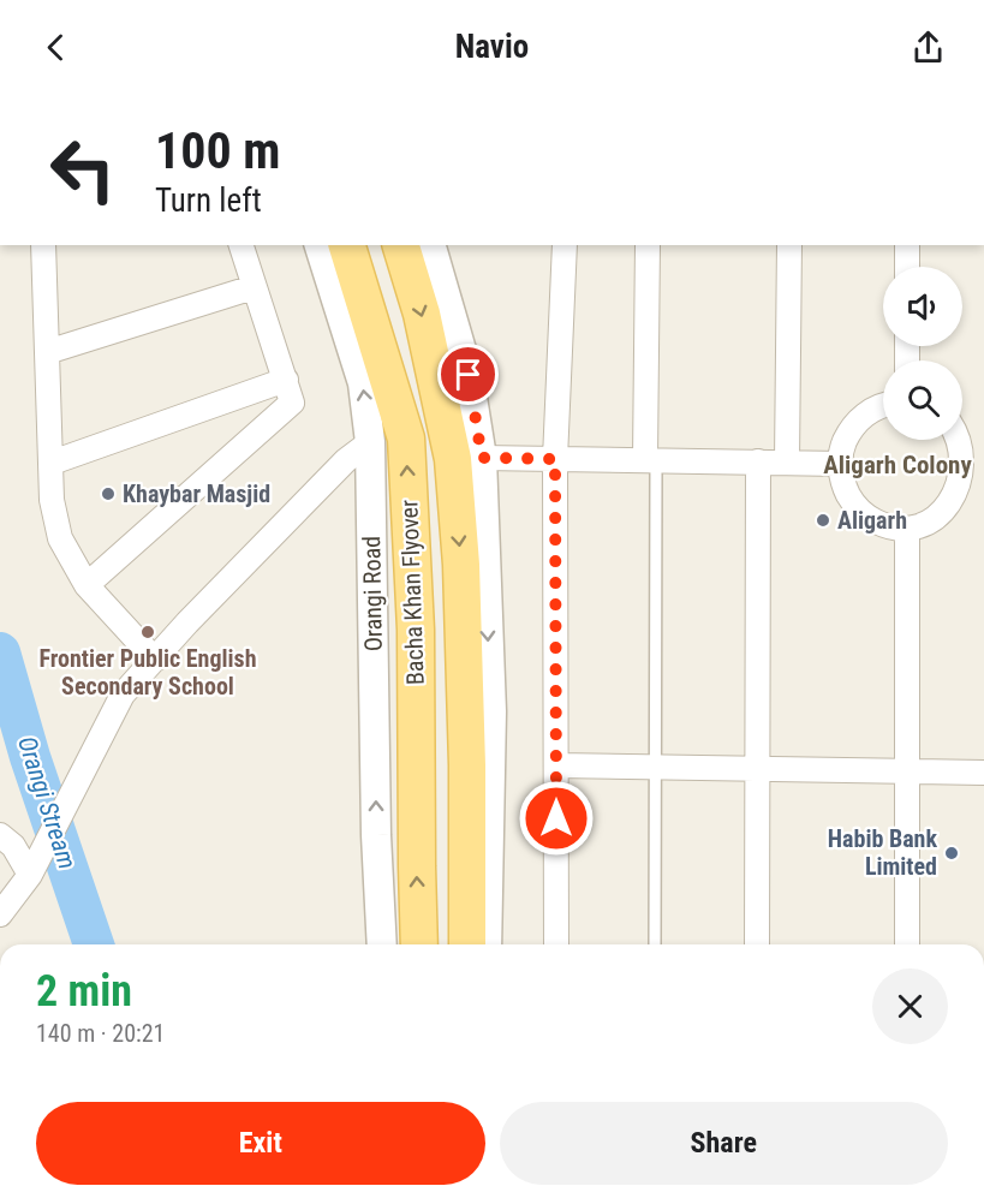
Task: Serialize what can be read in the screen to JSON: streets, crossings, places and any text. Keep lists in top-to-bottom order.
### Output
{
  "streets": {
    "main road": ["Bacha Khan Flyover"],
    "street": ["Orangi Road"]
  },
  "districts": ["Aligarh Colony"],
  "water": ["Orangi Stream"],
  "places": [
    "Khaybar Masjid",
    "Aligarh",
    "Frontier Public English Secondary School",
    "Habib Bank Limited"
  ],
  "page": {
    "header": "Navio",
    "turn": ["100 m", "Turn left"],
    "heading": ["2 min", "140 m · 20:21"],
    "buttons": ["Exit", "Share"]
  }
}
